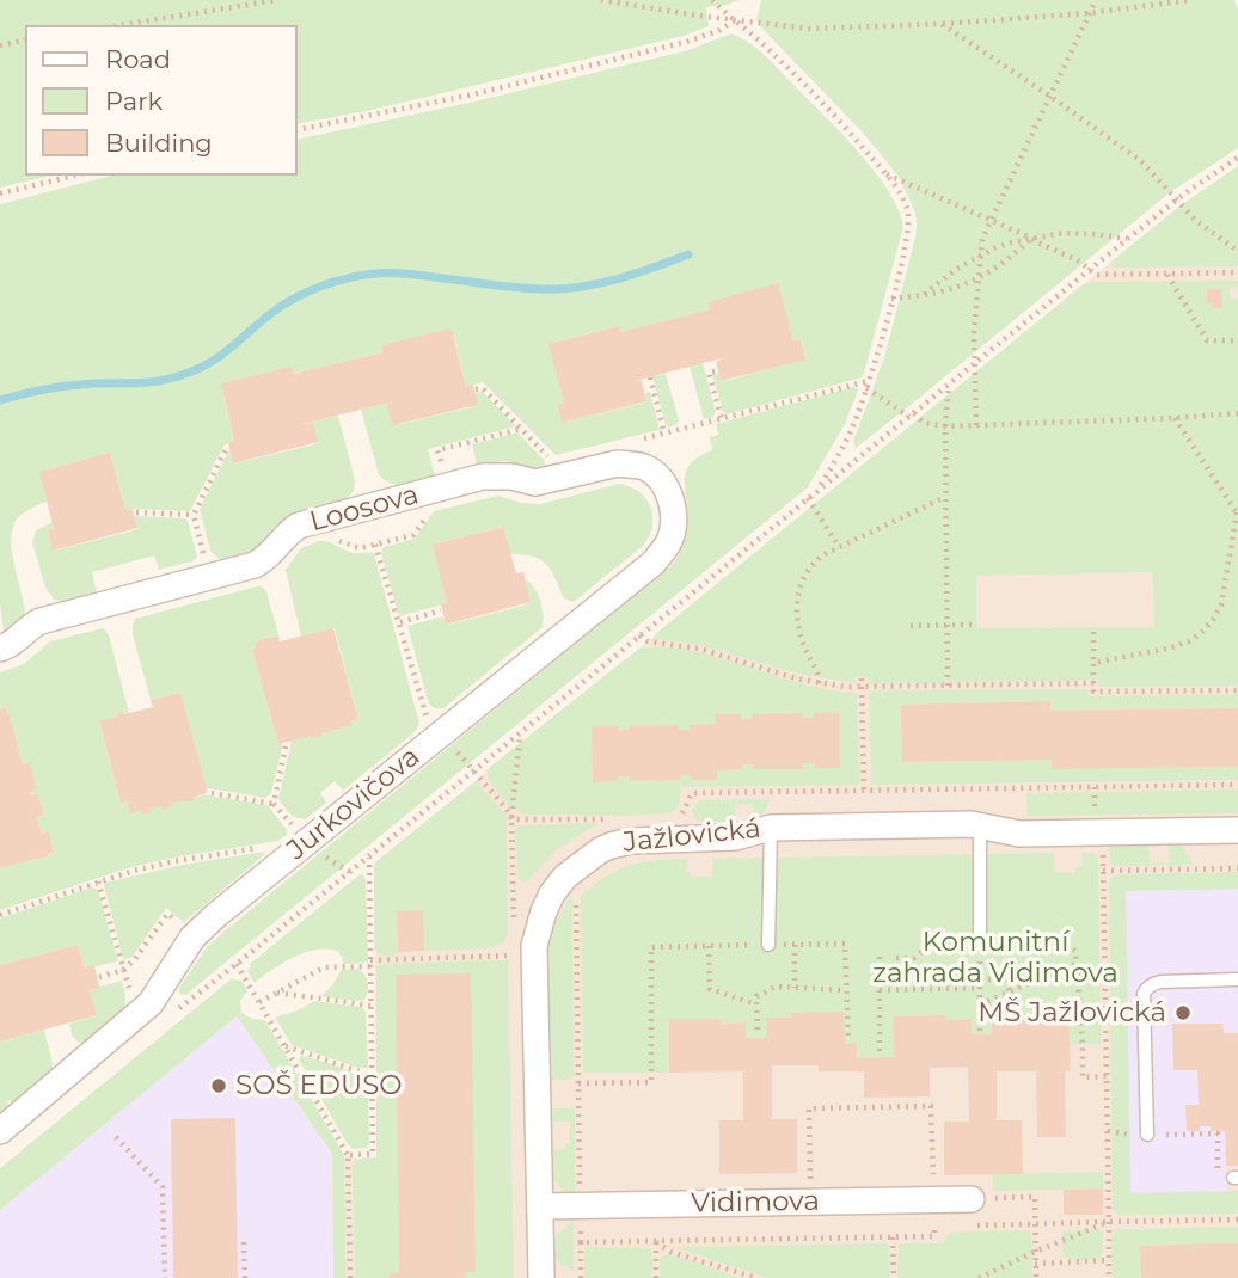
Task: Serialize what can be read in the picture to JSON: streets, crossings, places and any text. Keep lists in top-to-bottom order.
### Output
{
  "streets": {
    "street": [
      "Loosova",
      "Jurkovičova",
      "Jažlovická",
      "Vidimova"
    ]
  },
  "crossings": [
    ["Loosova", "Jurkovičova"],
    ["Jažlovická", "Vidimova"]
  ],
  "parks": ["Komunitní zahrada Vidimova"],
  "places": ["MŠ Jažlovická", "SOŠ EDUSO"],
  "legend": ["Road", "Park", "Building"]
}
